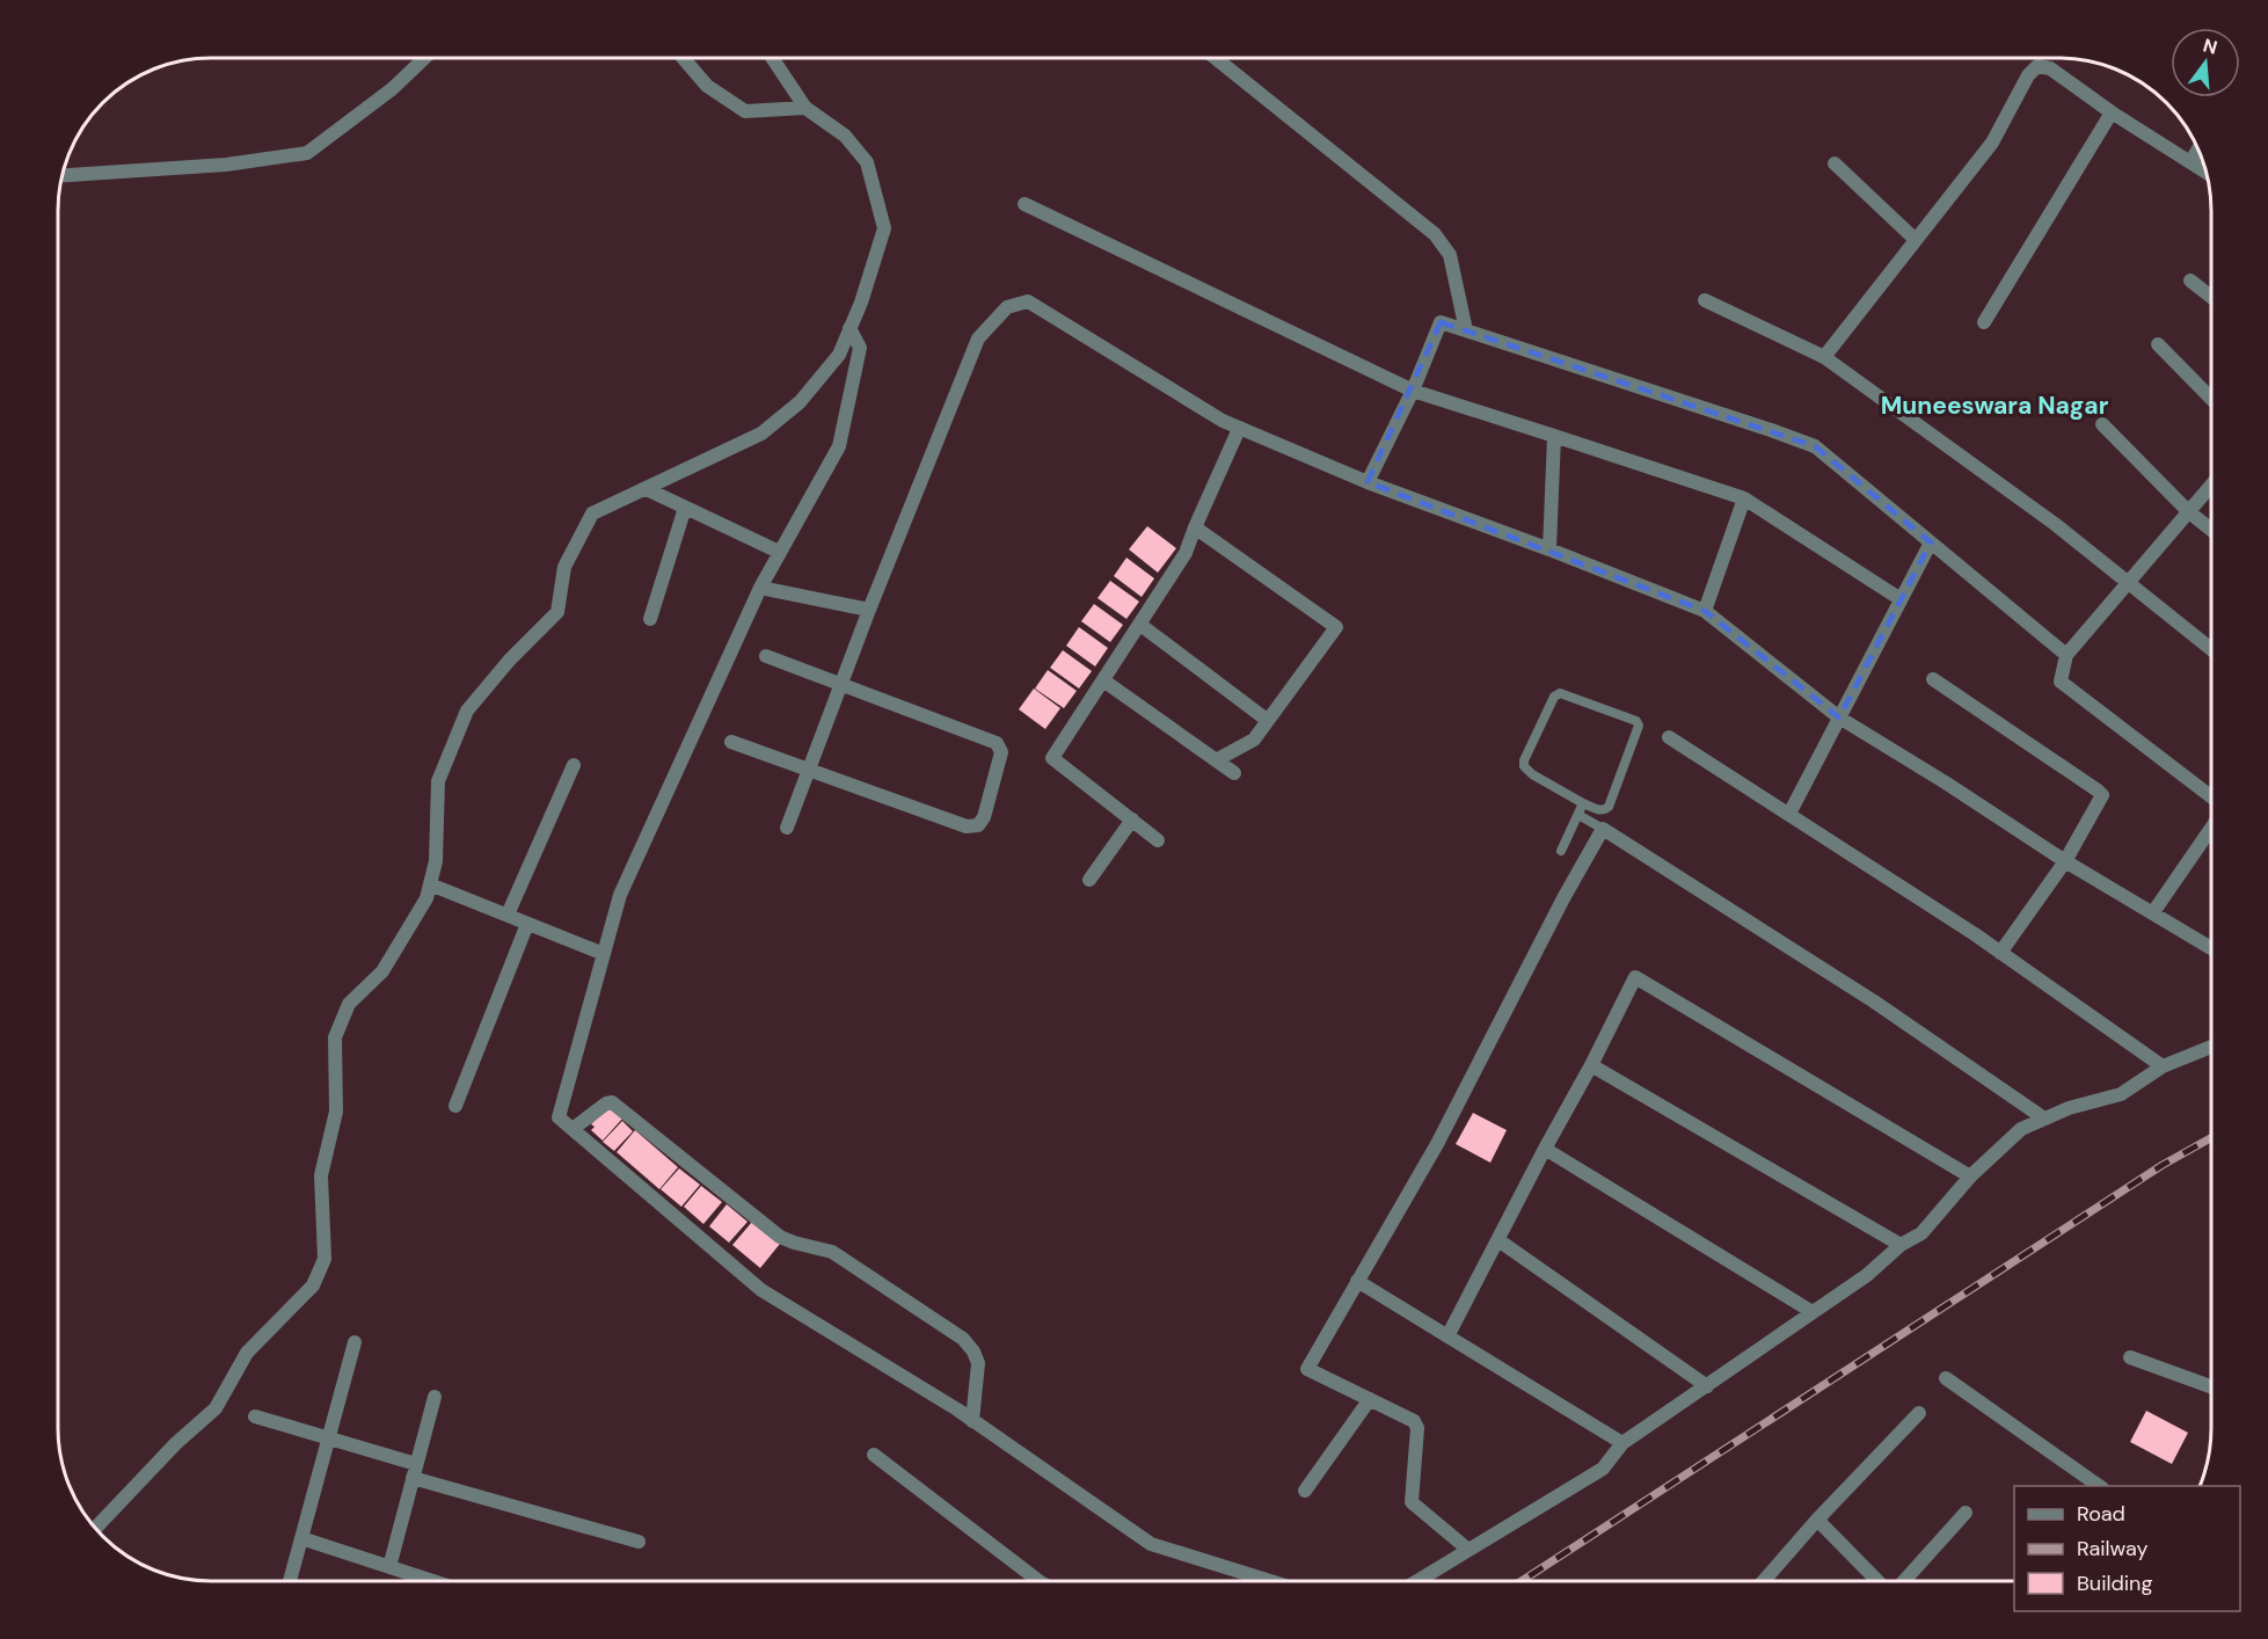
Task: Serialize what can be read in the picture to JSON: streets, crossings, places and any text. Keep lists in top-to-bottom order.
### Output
{
  "districts": ["Muneeswara Nagar"],
  "legend": ["Road", "Railway", "Building"],
  "north": "top"
}
